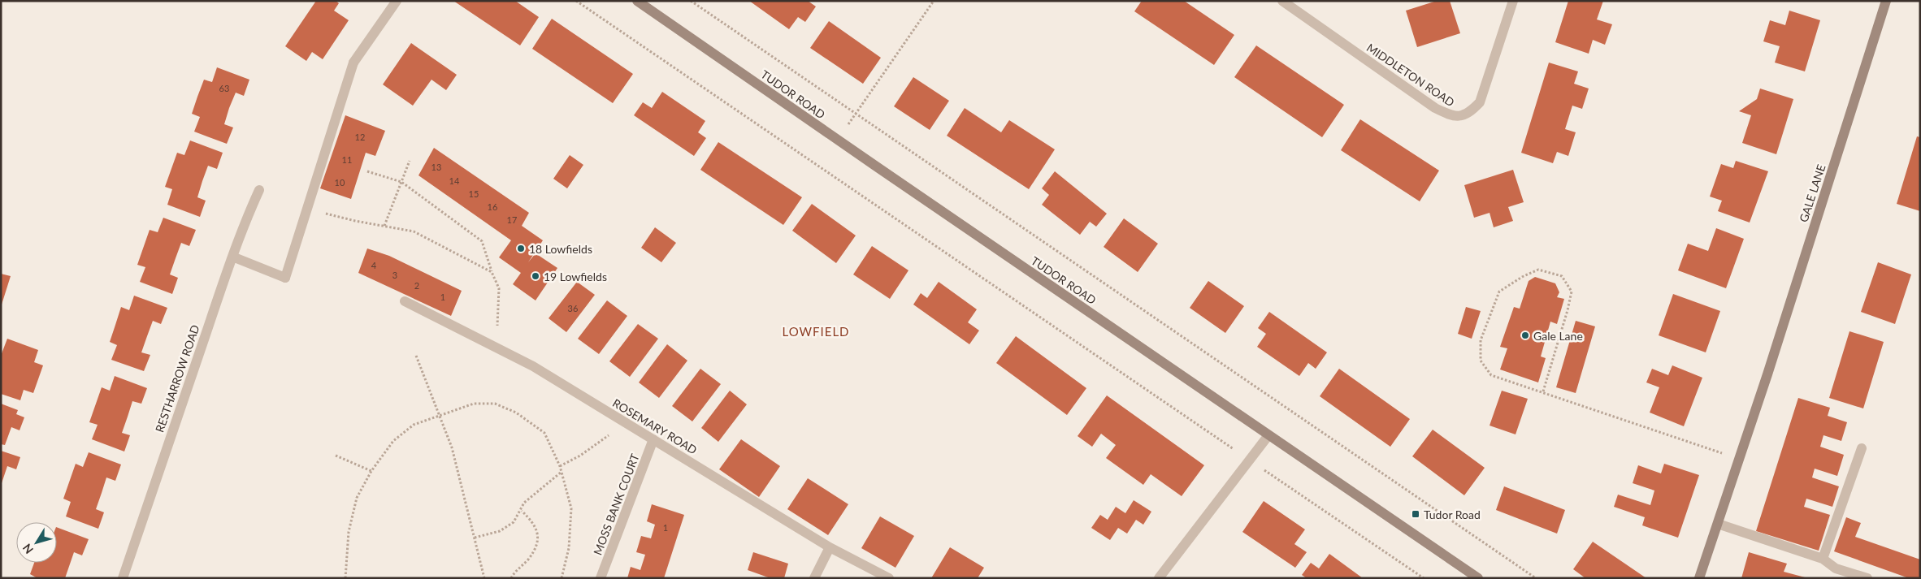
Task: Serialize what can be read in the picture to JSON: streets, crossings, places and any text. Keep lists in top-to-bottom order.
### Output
{
  "streets": {
    "street": [
      "MIDDLETON ROAD",
      "TUDOR ROAD",
      "GALE LANE",
      "RESTHARROW ROAD",
      "ROSEMARY ROAD",
      "MOSS BANK COURT"
    ]
  },
  "crossings": [
    ["ROSEMARY ROAD", "MOSS BANK COURT"]
  ],
  "districts": ["LOWFIELD"],
  "places": {
    "other": ["18 Lowfields", "19 Lowfields", "Gale Lane"],
    "transit": ["Tudor Road"]
  },
  "house_numbers": [
    "63",
    "12",
    "11",
    "13",
    "14",
    "10",
    "15",
    "16",
    "17",
    "4",
    "3",
    "2",
    "1",
    "36",
    "1"
  ],
  "north": "bottom left"
}
